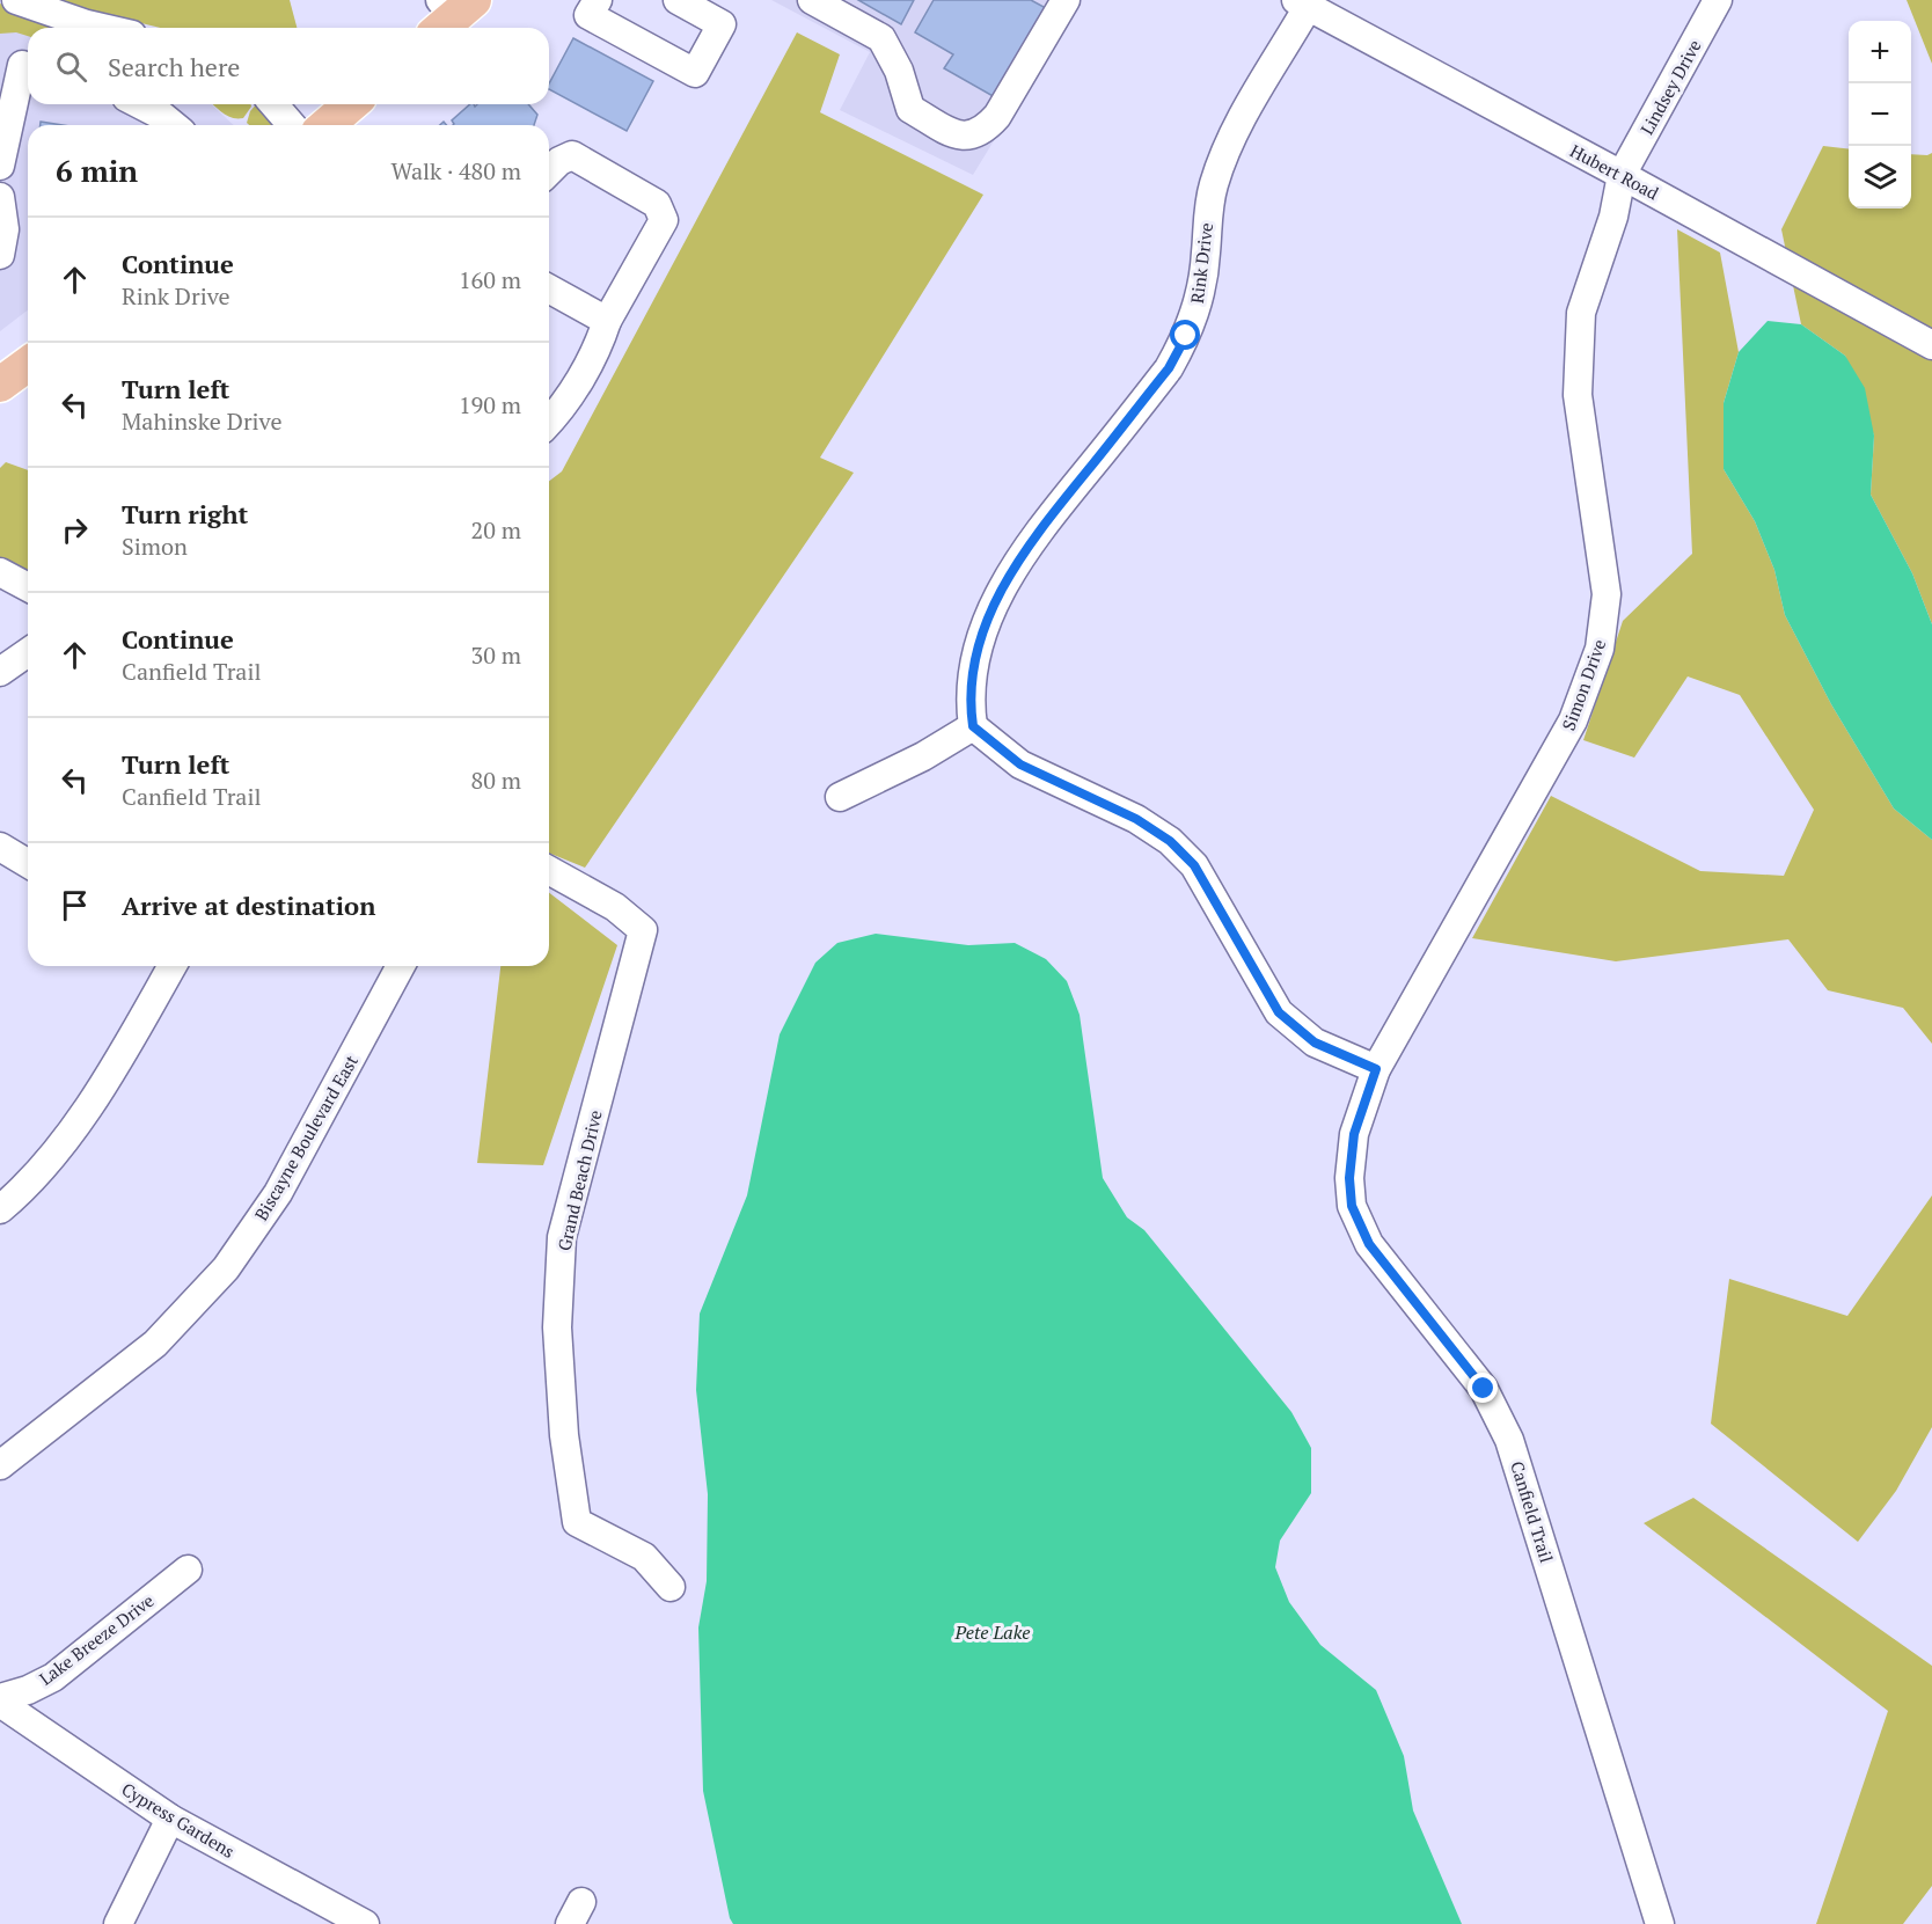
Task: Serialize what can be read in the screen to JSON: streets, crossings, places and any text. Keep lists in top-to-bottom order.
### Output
{
  "streets": {
    "street": [
      "Lindsey Drive",
      "Hubert Road",
      "Rink Drive",
      "Simon Drive",
      "Biscayne Boulevard East",
      "Grand Beach Drive",
      "Canfield Trail",
      "Lake Breeze Drive",
      "Cypress Gardens"
    ]
  },
  "crossings": [
    ["Lindsey Drive", "Hubert Road"],
    ["Lindsey Drive", "Simon Drive"],
    ["Hubert Road", "Rink Drive"],
    ["Hubert Road", "Simon Drive"],
    ["Simon Drive", "Canfield Trail"],
    ["Lake Breeze Drive", "Cypress Gardens"]
  ],
  "water": ["Pete Lake"],
  "page": {
    "map_buttons": ["+", "−"],
    "search": "Search here",
    "heading": ["6 min", "Walk · 480 m"],
    "list": [
      ["Continue", "Rink Drive", "160 m"],
      ["Turn left", "Mahinske Drive", "190 m"],
      ["Turn right", "Simon", "20 m"],
      ["Continue", "Canfield Trail", "30 m"],
      ["Turn left", "Canfield Trail", "80 m"],
      "Arrive at destination"
    ]
  }
}
